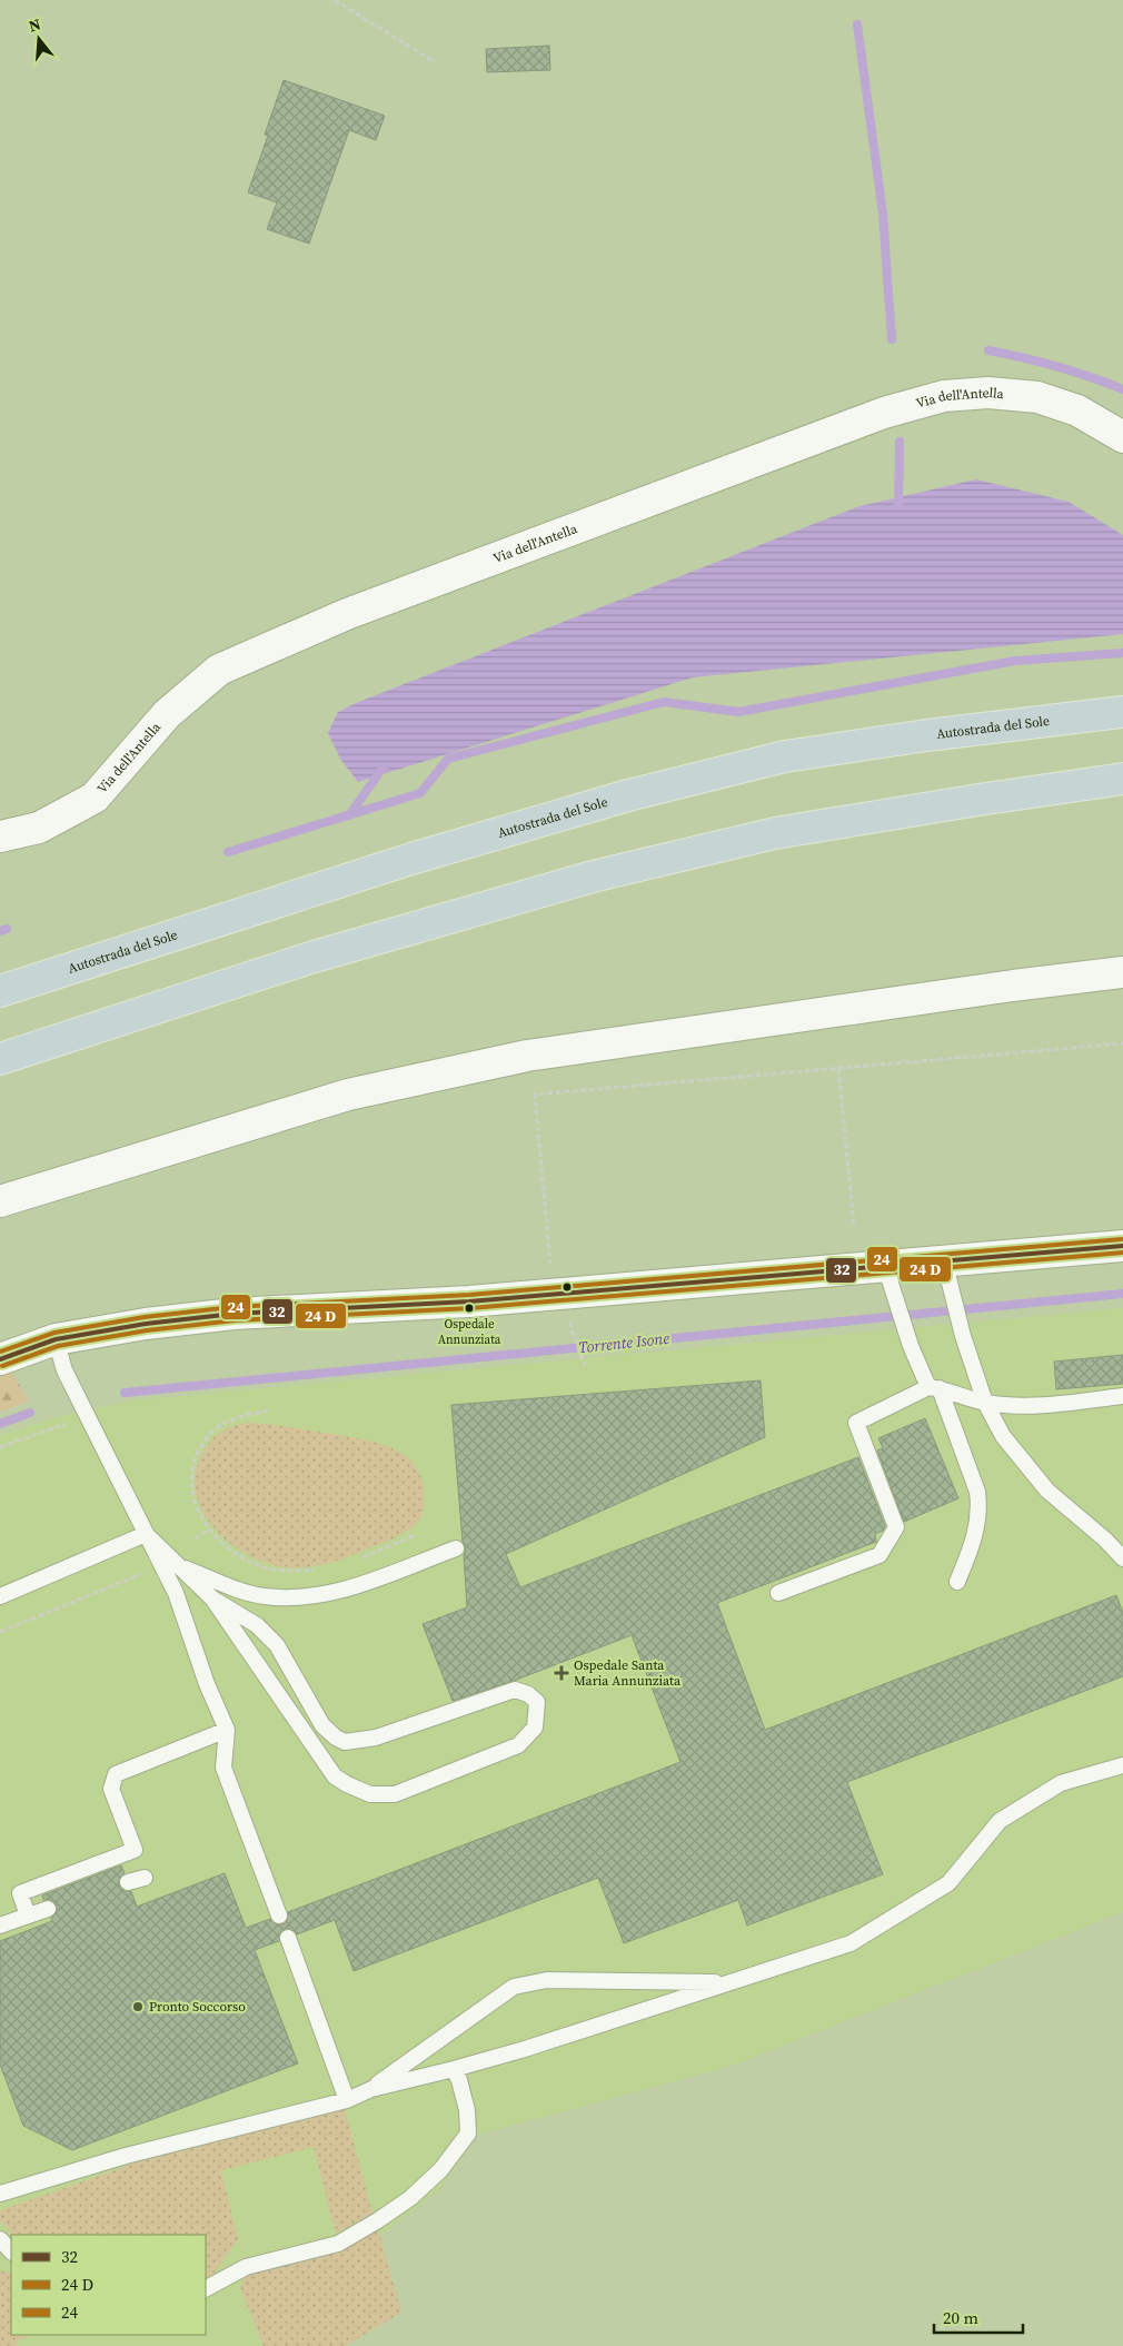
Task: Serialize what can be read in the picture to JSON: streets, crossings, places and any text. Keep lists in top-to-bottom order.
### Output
{
  "streets": {
    "highway": ["Autostrada del Sole"],
    "street": ["Via dell'Antella"]
  },
  "water": ["Torrente Isone"],
  "places": {
    "other": ["Ospedale Annunziata", "Pronto Soccorso"],
    "health": ["Ospedale Santa Maria Annunziata"]
  },
  "lines": ["transit line 24", "transit line 32"],
  "legend": ["32", "24 D", "24"],
  "scale_bar": "20 m",
  "north": "top"
}
